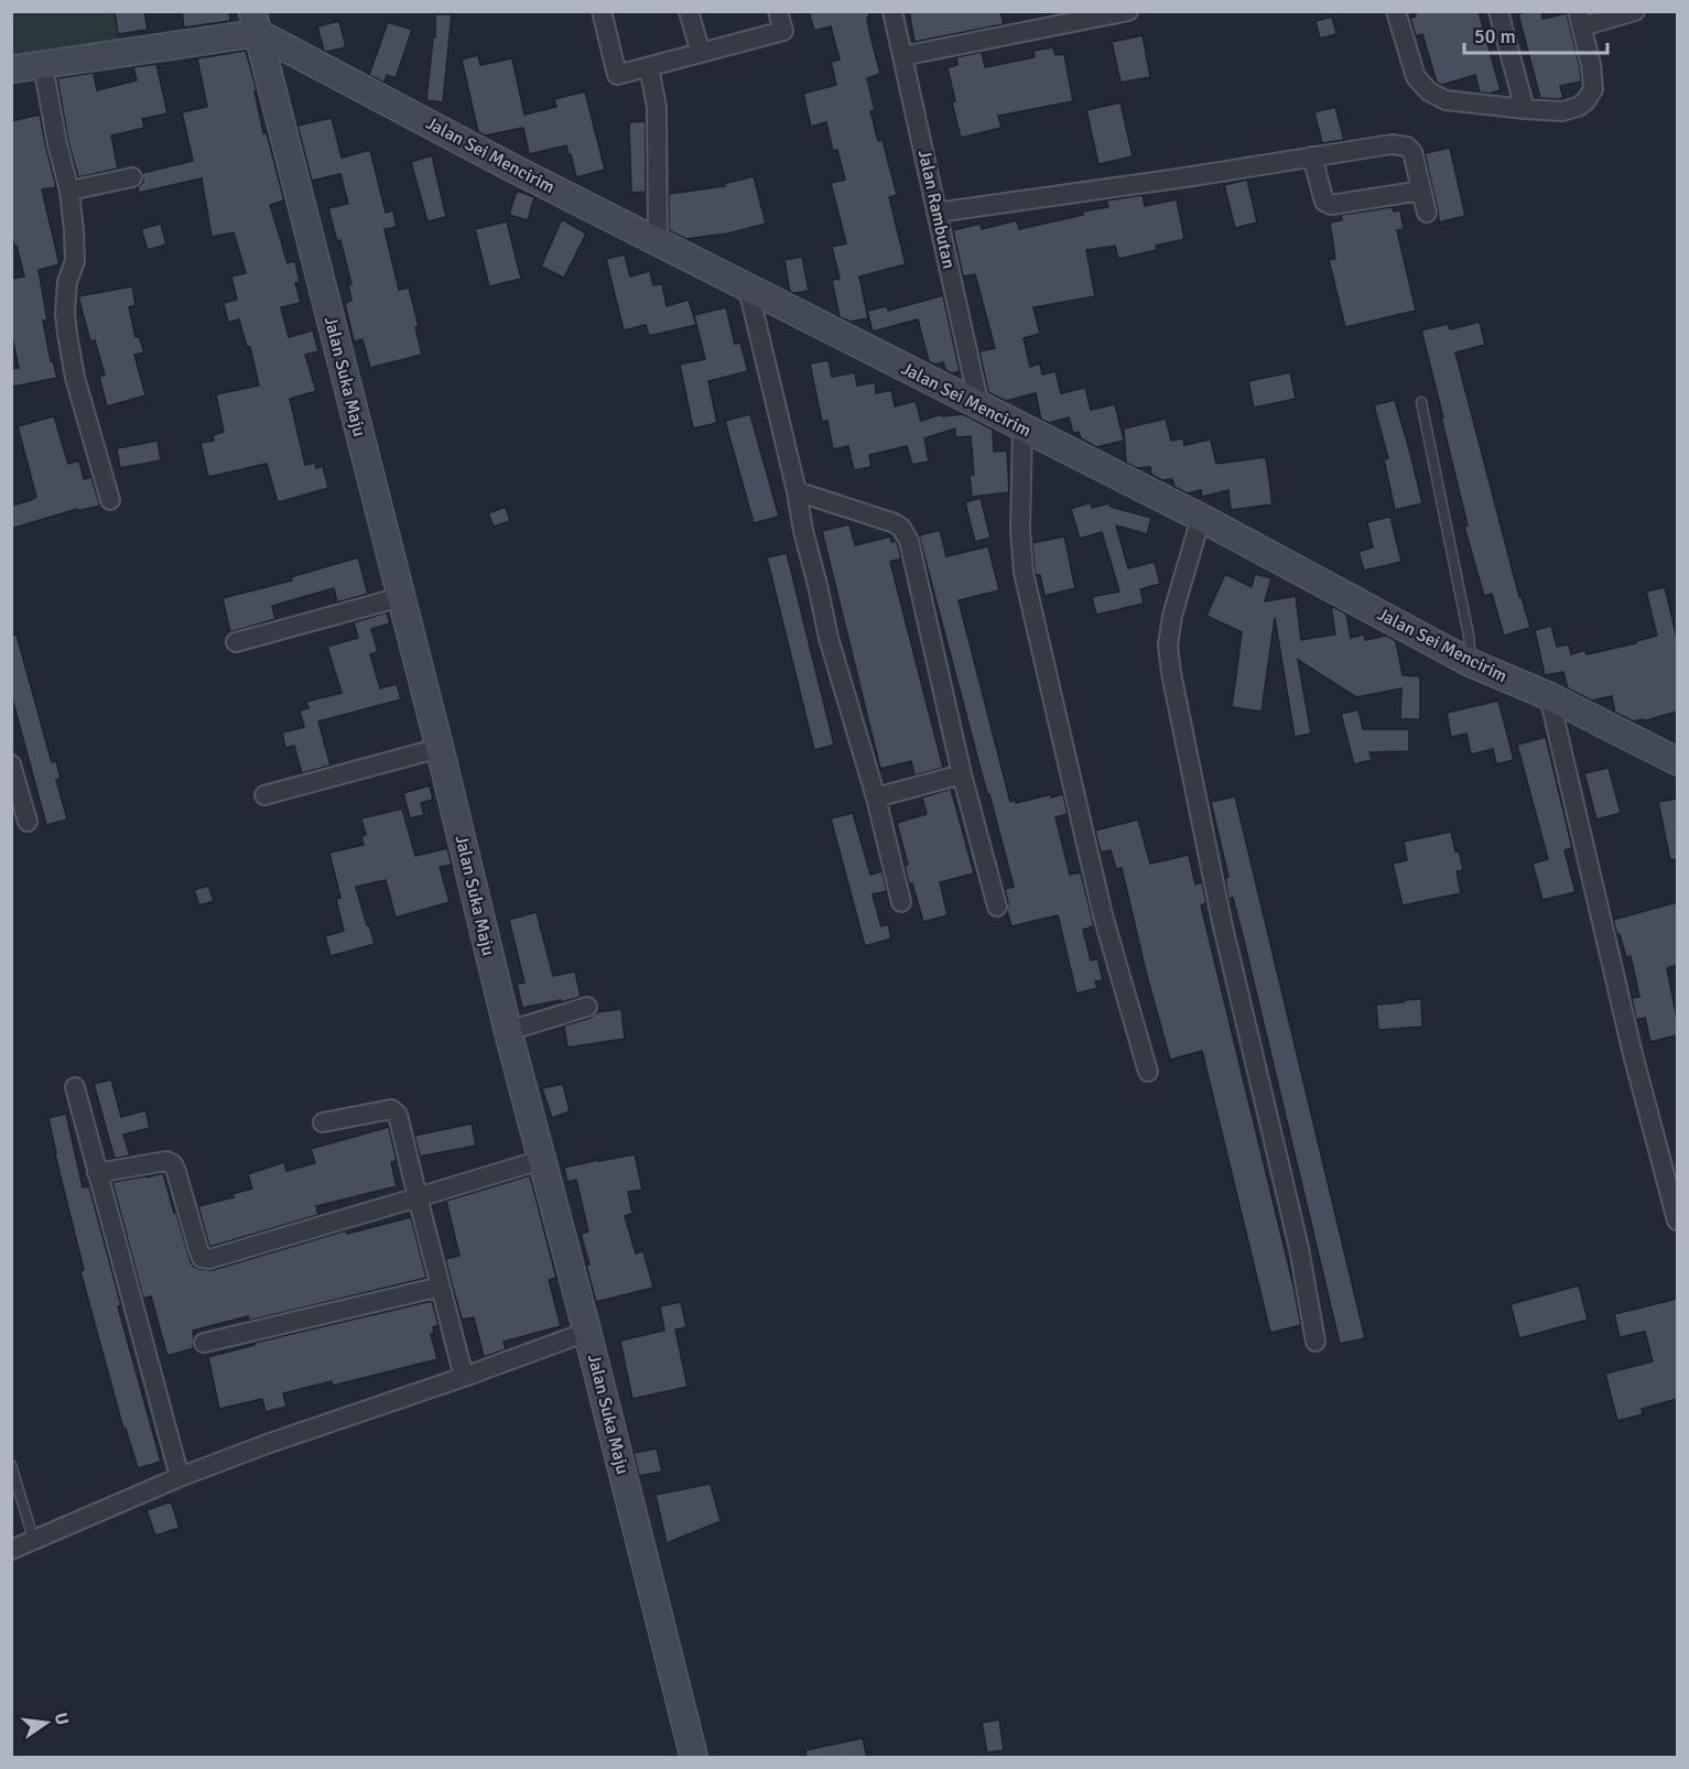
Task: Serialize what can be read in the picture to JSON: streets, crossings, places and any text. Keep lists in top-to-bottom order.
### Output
{
  "streets": {
    "street": ["Jalan Sei Mencirim", "Jalan Rambutan", "Jalan Suka Maju"]
  },
  "crossings": [
    ["Jalan Sei Mencirim", "Jalan Rambutan"],
    ["Jalan Sei Mencirim", "Jalan Suka Maju"]
  ],
  "scale_bar": "50 m",
  "north": "right"
}
